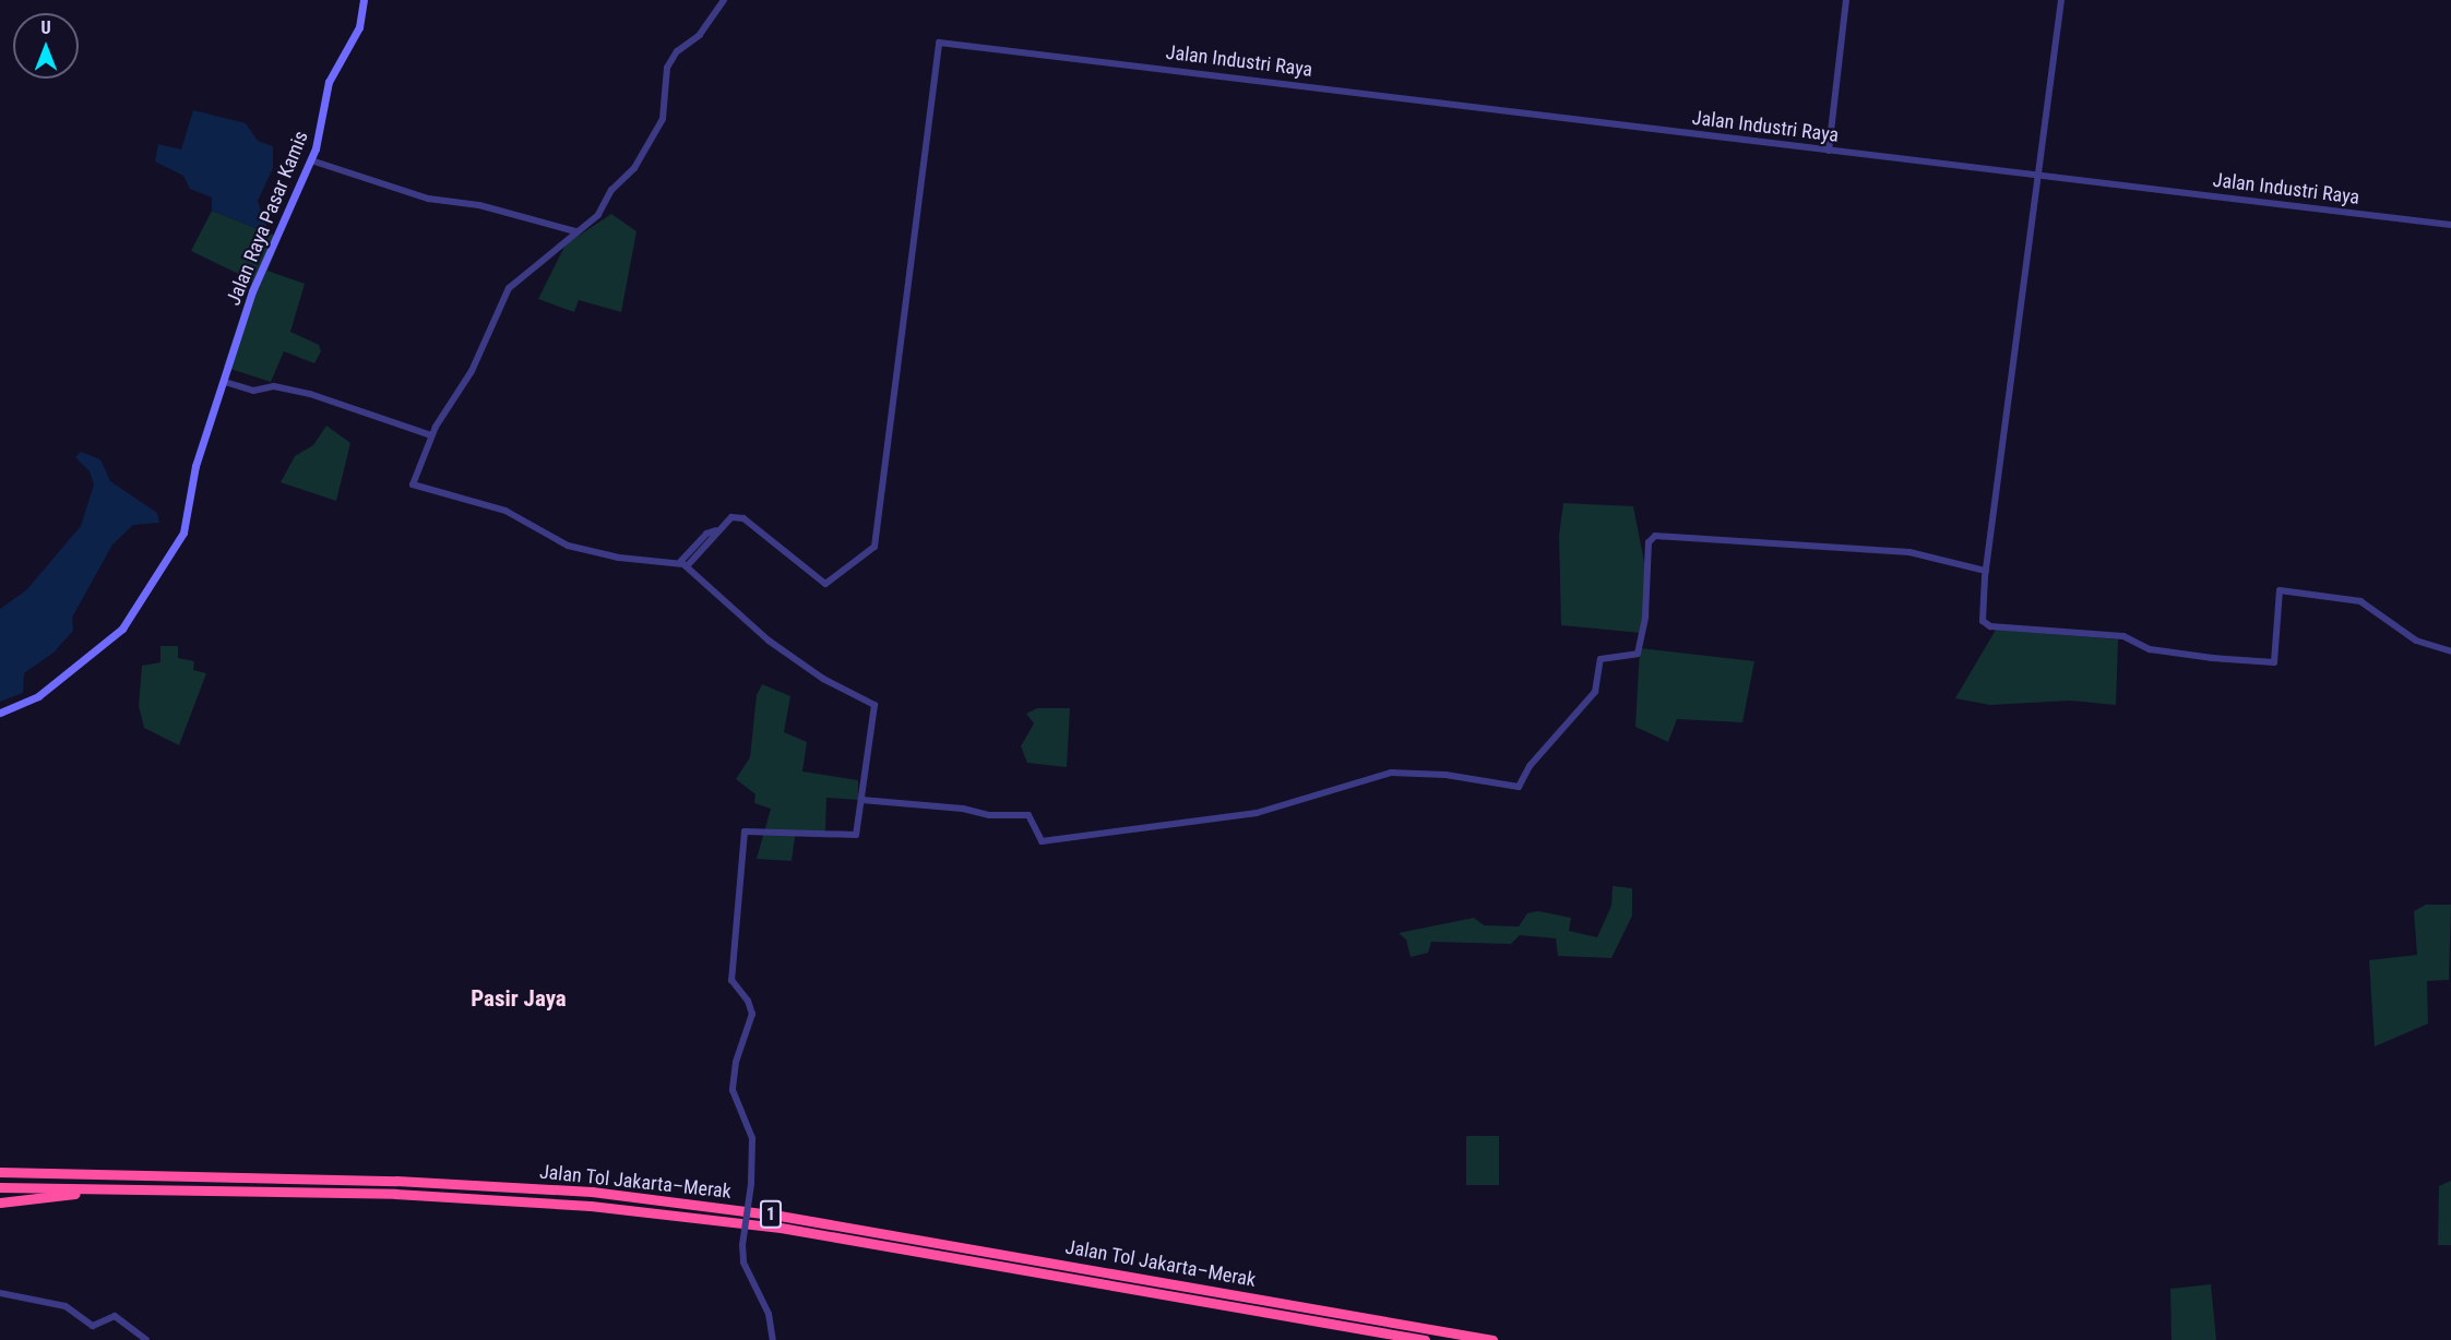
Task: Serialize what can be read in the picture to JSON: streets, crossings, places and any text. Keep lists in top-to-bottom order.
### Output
{
  "streets": {
    "highway": ["Jalan Tol Jakarta–Merak", "1"],
    "main road": ["Jalan Raya Pasar Kamis"],
    "street": ["Jalan Industri Raya"]
  },
  "districts": ["Pasir Jaya"],
  "north": "top"
}
